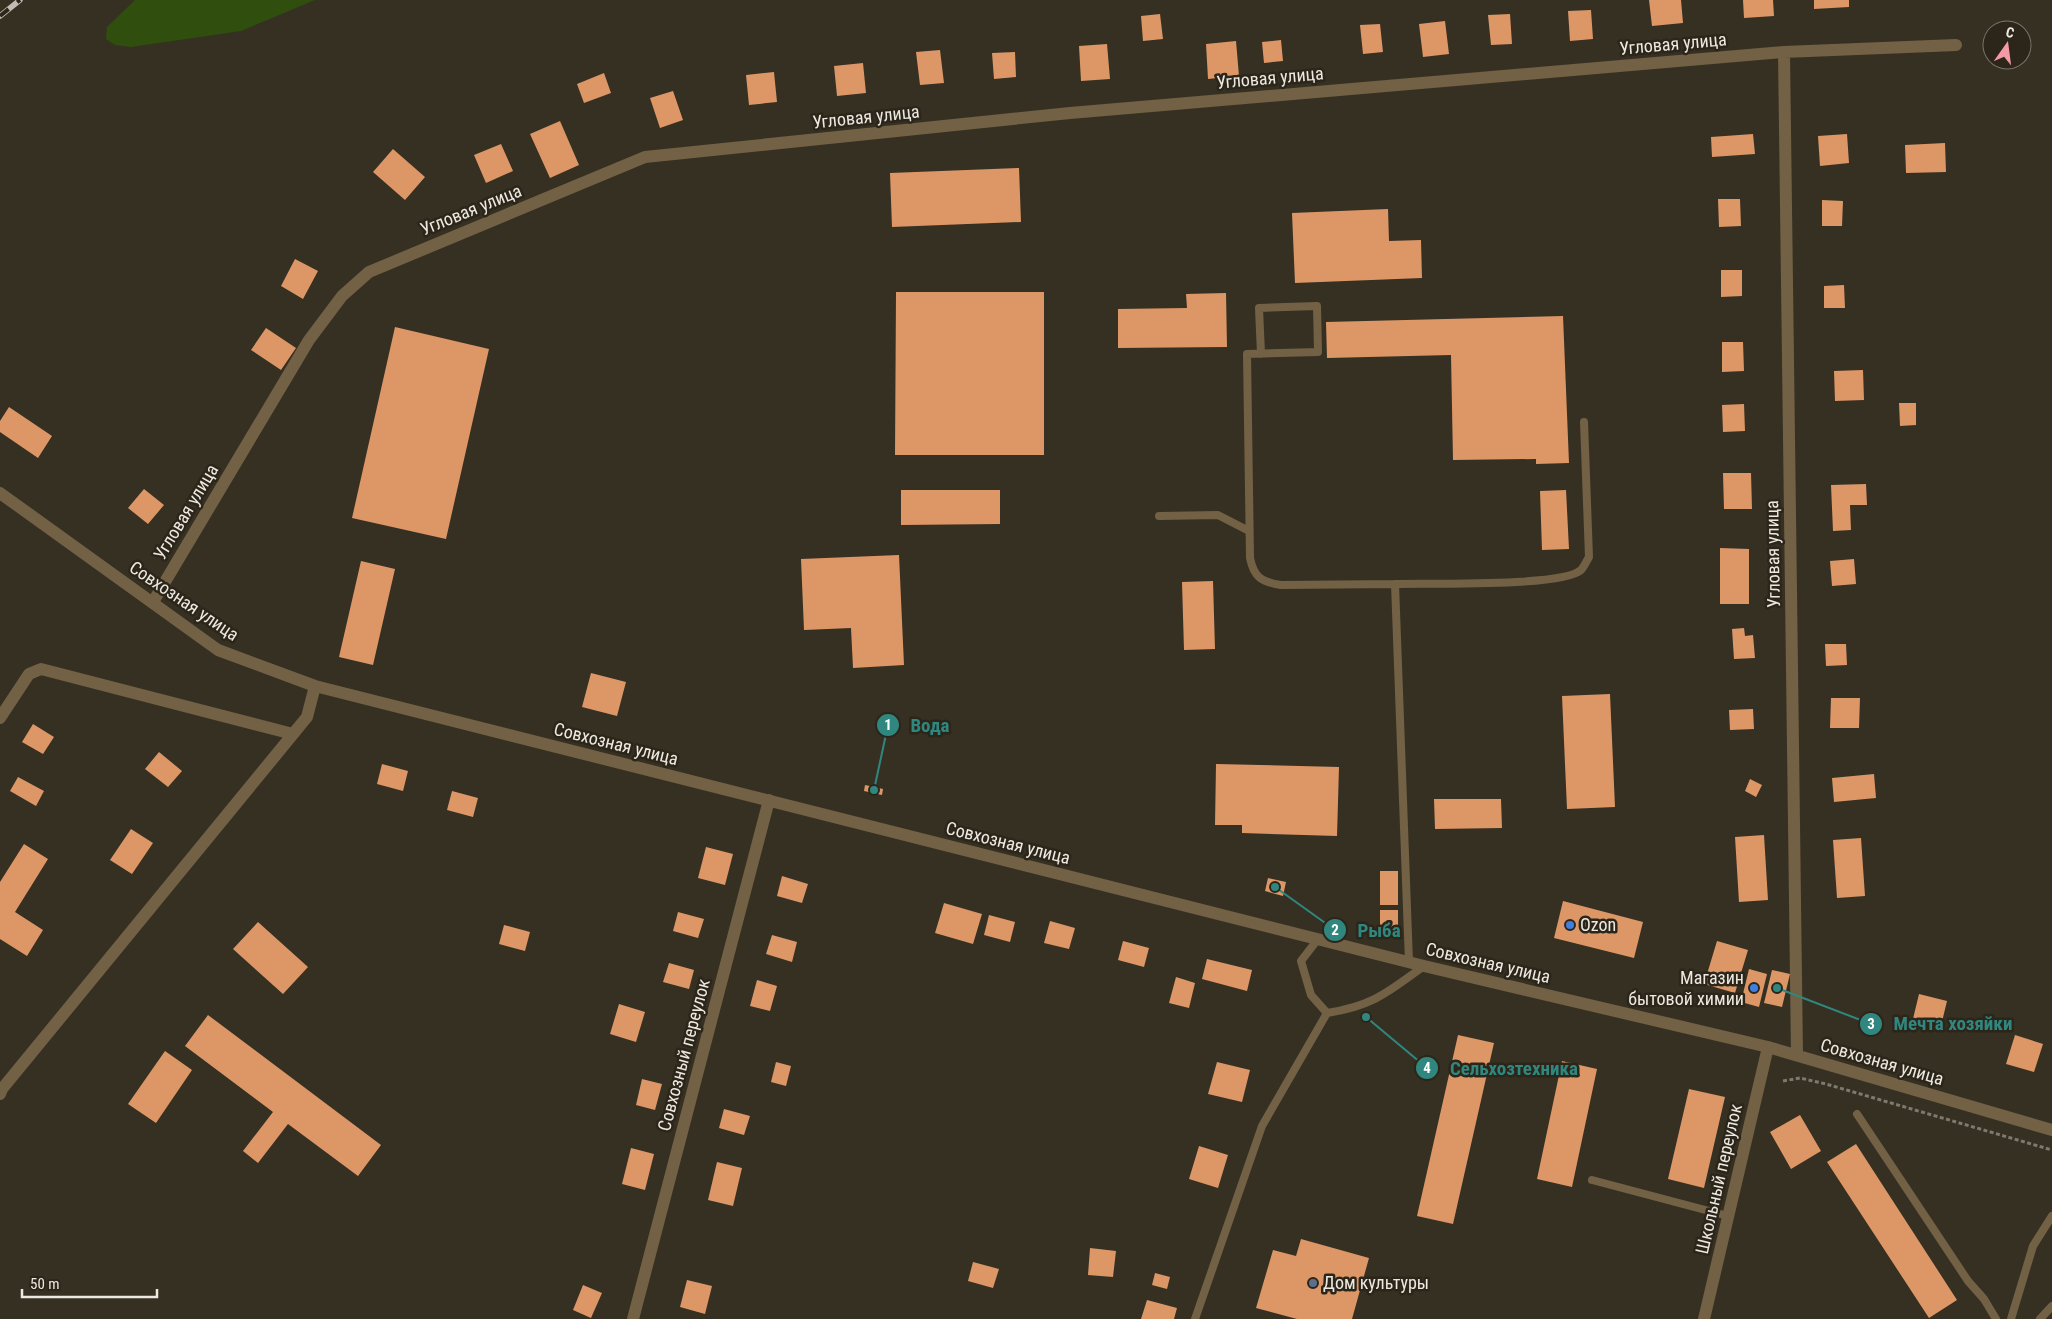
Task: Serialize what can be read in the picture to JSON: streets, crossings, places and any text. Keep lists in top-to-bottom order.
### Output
{
  "streets": {
    "street": [
      "Угловая улица",
      "Совхозная улица",
      "Совхозный переулок",
      "Школьный переулок"
    ]
  },
  "crossings": [
    ["Угловая улица", "Совхозная улица"],
    ["Совхозная улица", "Совхозный переулок"],
    ["Совхозная улица", "Школьный переулок"]
  ],
  "places": [
    "Вода",
    "Рыба",
    "Ozon",
    "Магазин бытовой химии",
    "Мечта хозяйки",
    "Сельхозтехника",
    "Дом культуры"
  ],
  "scale_bar": "50 m",
  "north": "top"
}
